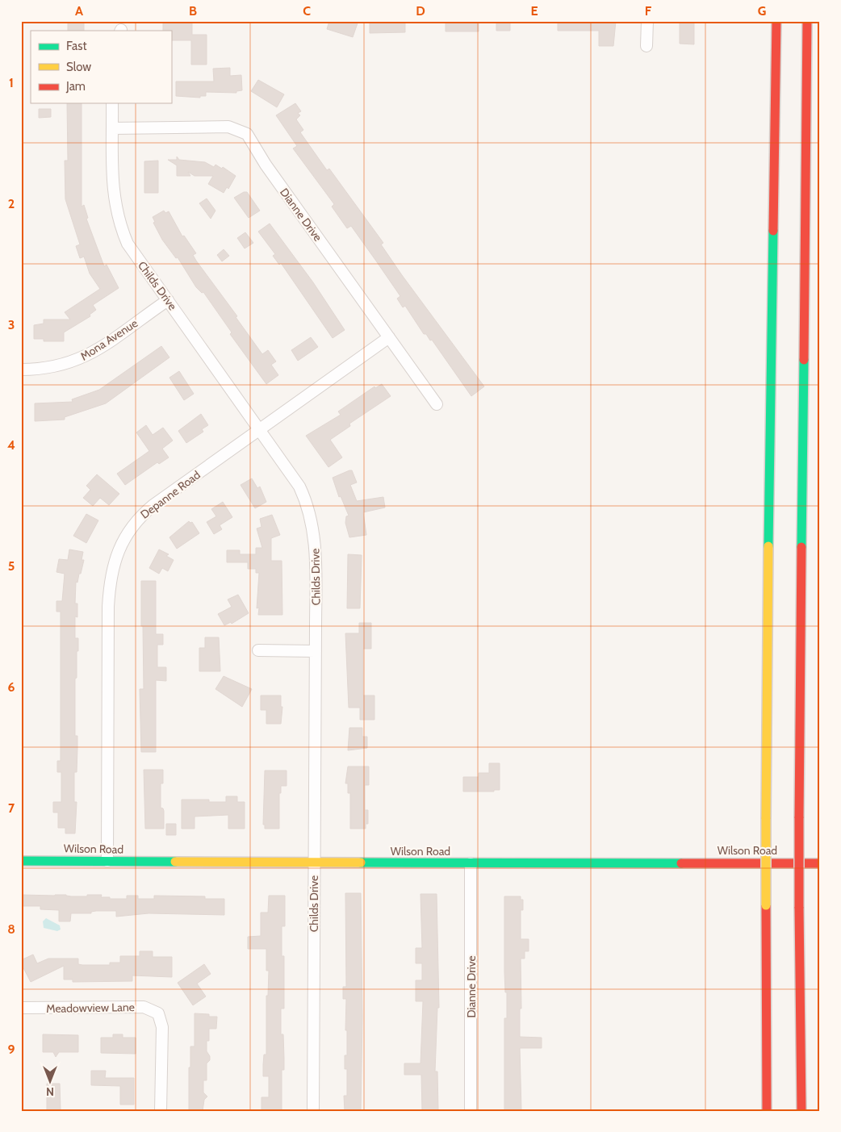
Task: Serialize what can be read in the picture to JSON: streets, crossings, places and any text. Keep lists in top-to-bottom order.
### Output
{
  "streets": {
    "main road": ["Wilson Road"],
    "street": [
      "Dianne Drive",
      "Childs Drive",
      "Mona Avenue",
      "Depanne Road",
      "Meadowview Lane"
    ]
  },
  "crossings": [
    ["Dianne Drive", "Childs Drive"],
    ["Dianne Drive", "Depanne Road"],
    ["Dianne Drive", "Wilson Road"],
    ["Childs Drive", "Mona Avenue"],
    ["Childs Drive", "Depanne Road"],
    ["Childs Drive", "Wilson Road"],
    ["Depanne Road", "Wilson Road"]
  ],
  "legend": ["Fast", "Slow", "Jam"],
  "north": "bottom",
  "grid": {
    "columns": [
      "A",
      "B",
      "C",
      "D",
      "E",
      "F",
      "G"
    ],
    "rows": [
      "1",
      "2",
      "3",
      "4",
      "5",
      "6",
      "7",
      "8",
      "9"
    ]
  }
}
